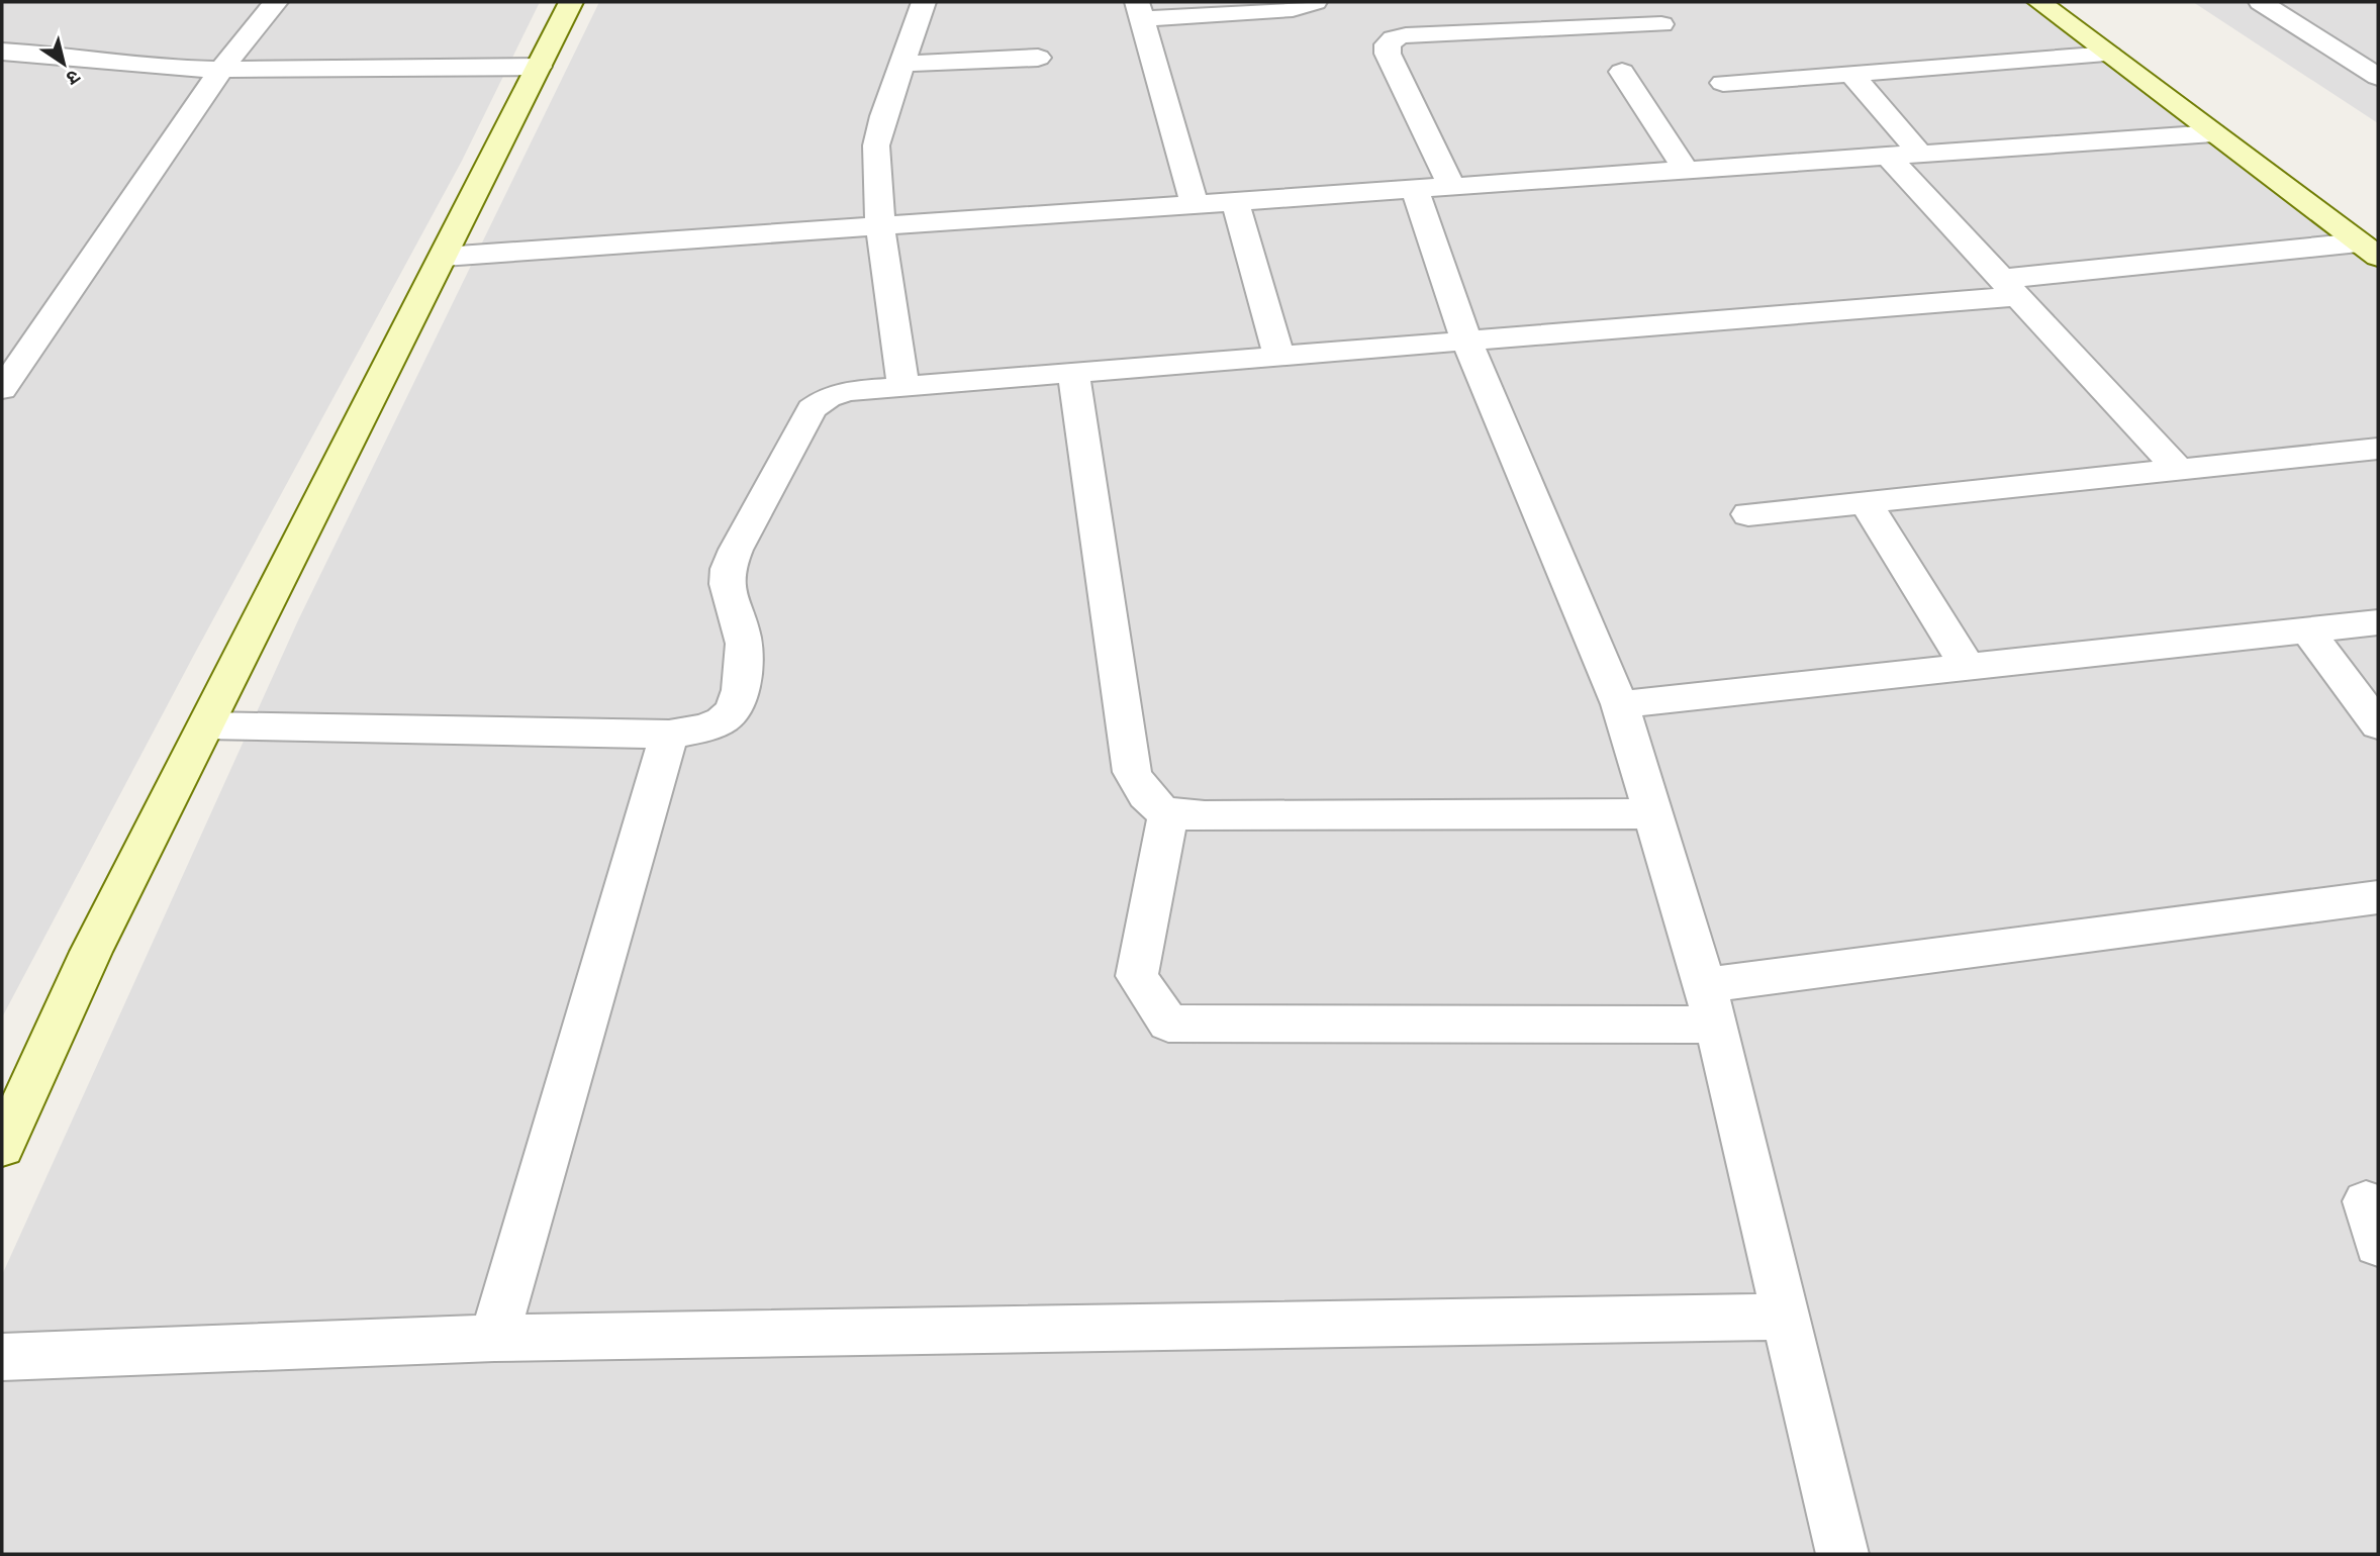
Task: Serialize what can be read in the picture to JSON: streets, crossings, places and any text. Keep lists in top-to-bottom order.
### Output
{
  "north": "bottom right"
}
